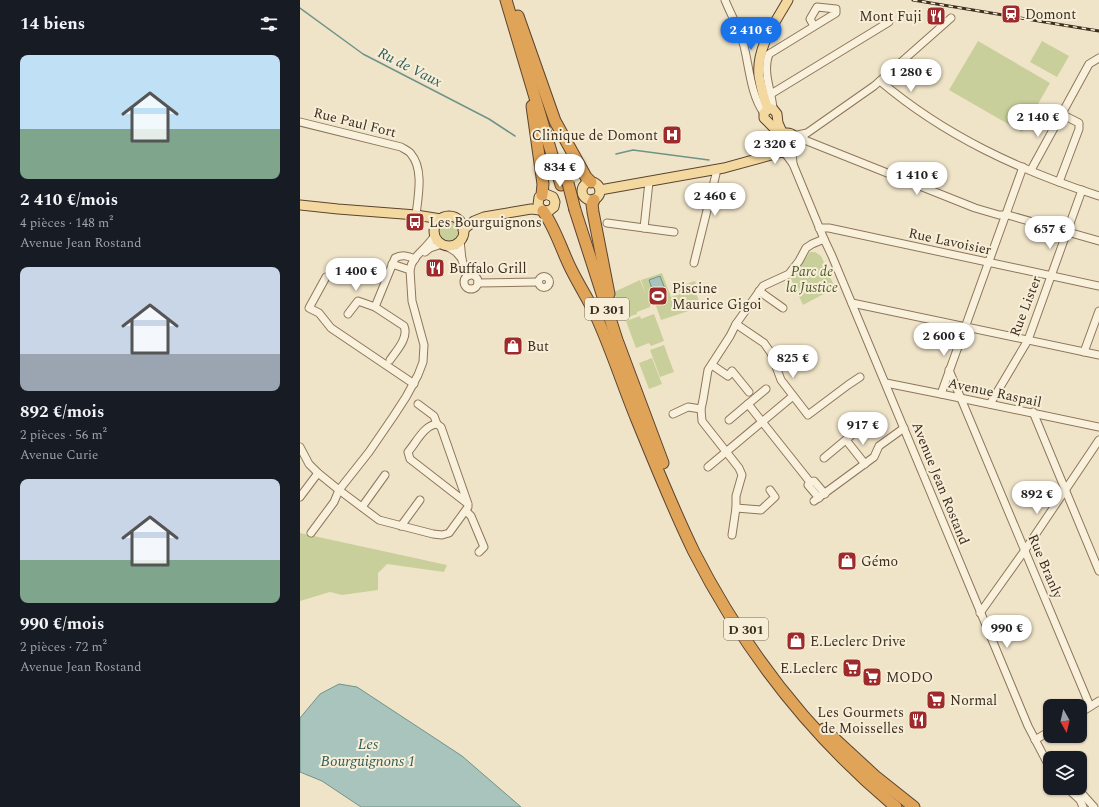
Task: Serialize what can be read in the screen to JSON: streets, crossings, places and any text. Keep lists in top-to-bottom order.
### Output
{
  "streets": {
    "highway": ["D 301"],
    "street": [
      "Rue Paul Fort",
      "Rue Lavoisier",
      "Rue Lister",
      "Avenue Raspail",
      "Avenue Jean Rostand",
      "Rue Branly"
    ]
  },
  "crossings": [
    ["Rue Lavoisier", "Rue Lister"],
    ["Rue Lavoisier", "Avenue Jean Rostand"],
    ["Rue Lister", "Avenue Raspail"],
    ["Avenue Raspail", "Avenue Jean Rostand"],
    ["Avenue Raspail", "Rue Branly"]
  ],
  "water": ["Ru de Vaux", "Les Bourguignons 1"],
  "parks": ["Parc de la Justice"],
  "places": {
    "station": ["Domont"],
    "restaurant": ["Mont Fuji", "Buffalo Grill", "Les Gourmets de Moisselles"],
    "hospital": ["Clinique de Domont"],
    "bus stop": ["Les Bourguignons"],
    "sports": ["Piscine Maurice Gigoi"],
    "shop": ["But", "Gémo", "E.Leclerc Drive"],
    "supermarket": ["E.Leclerc", "MODO", "Normal"]
  },
  "north": "bottom",
  "page": {
    "heading": "14 biens",
    "price": [
      "2 410 €",
      "1 280 €",
      "2 140 €",
      "2 320 €",
      "834 €",
      "1 410 €",
      "2 460 €",
      "657 €",
      "1 400 €",
      "2 600 €",
      "825 €",
      "917 €",
      "892 €",
      "990 €"
    ],
    "list": [
      {
        "name": "2 410 €/mois",
        "note": "4 pièces · 148 m² · Avenue Jean Rostand"
      },
      {
        "name": "892 €/mois",
        "note": "2 pièces · 56 m² · Avenue Curie"
      },
      {
        "name": "990 €/mois",
        "note": "2 pièces · 72 m² · Avenue Jean Rostand"
      }
    ]
  }
}
